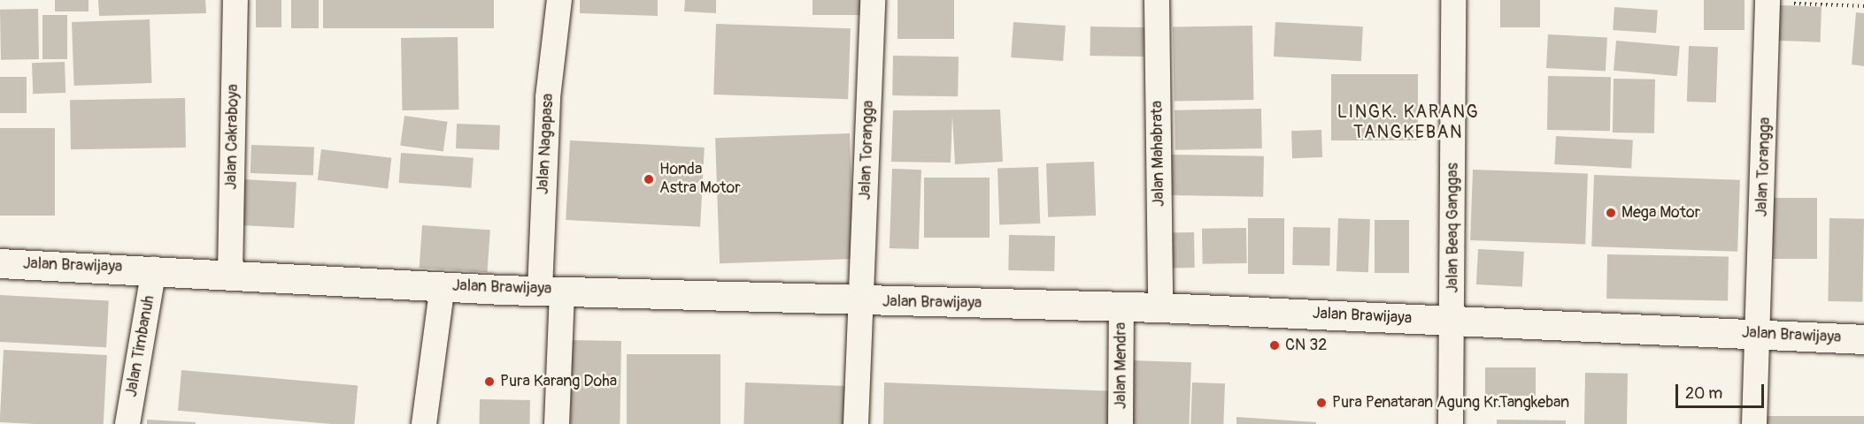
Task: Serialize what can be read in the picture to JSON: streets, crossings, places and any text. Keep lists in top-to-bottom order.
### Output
{
  "streets": {
    "main road": ["Jalan Brawijaya"],
    "street": [
      "Jalan Cakraboya",
      "Jalan Nagapasa",
      "Jalan Torangga",
      "Jalan Mahabrata",
      "Jalan Beaq Ganggas",
      "Jalan Timbanuh",
      "Jalan Mendra"
    ]
  },
  "crossings": [
    ["Jalan Cakraboya", "Jalan Brawijaya"],
    ["Jalan Nagapasa", "Jalan Brawijaya"],
    ["Jalan Torangga", "Jalan Brawijaya"],
    ["Jalan Mahabrata", "Jalan Brawijaya"],
    ["Jalan Beaq Ganggas", "Jalan Brawijaya"],
    ["Jalan Brawijaya", "Jalan Timbanuh"],
    ["Jalan Brawijaya", "Jalan Mendra"]
  ],
  "districts": ["LINGK. KARANG TANGKEBAN"],
  "places": [
    "Honda Astra Motor",
    "Mega Motor",
    "CN 32",
    "Pura Karang Doha",
    "Pura Penataran Agung Kr.Tangkeban"
  ],
  "scale_bar": "20 m"
}
